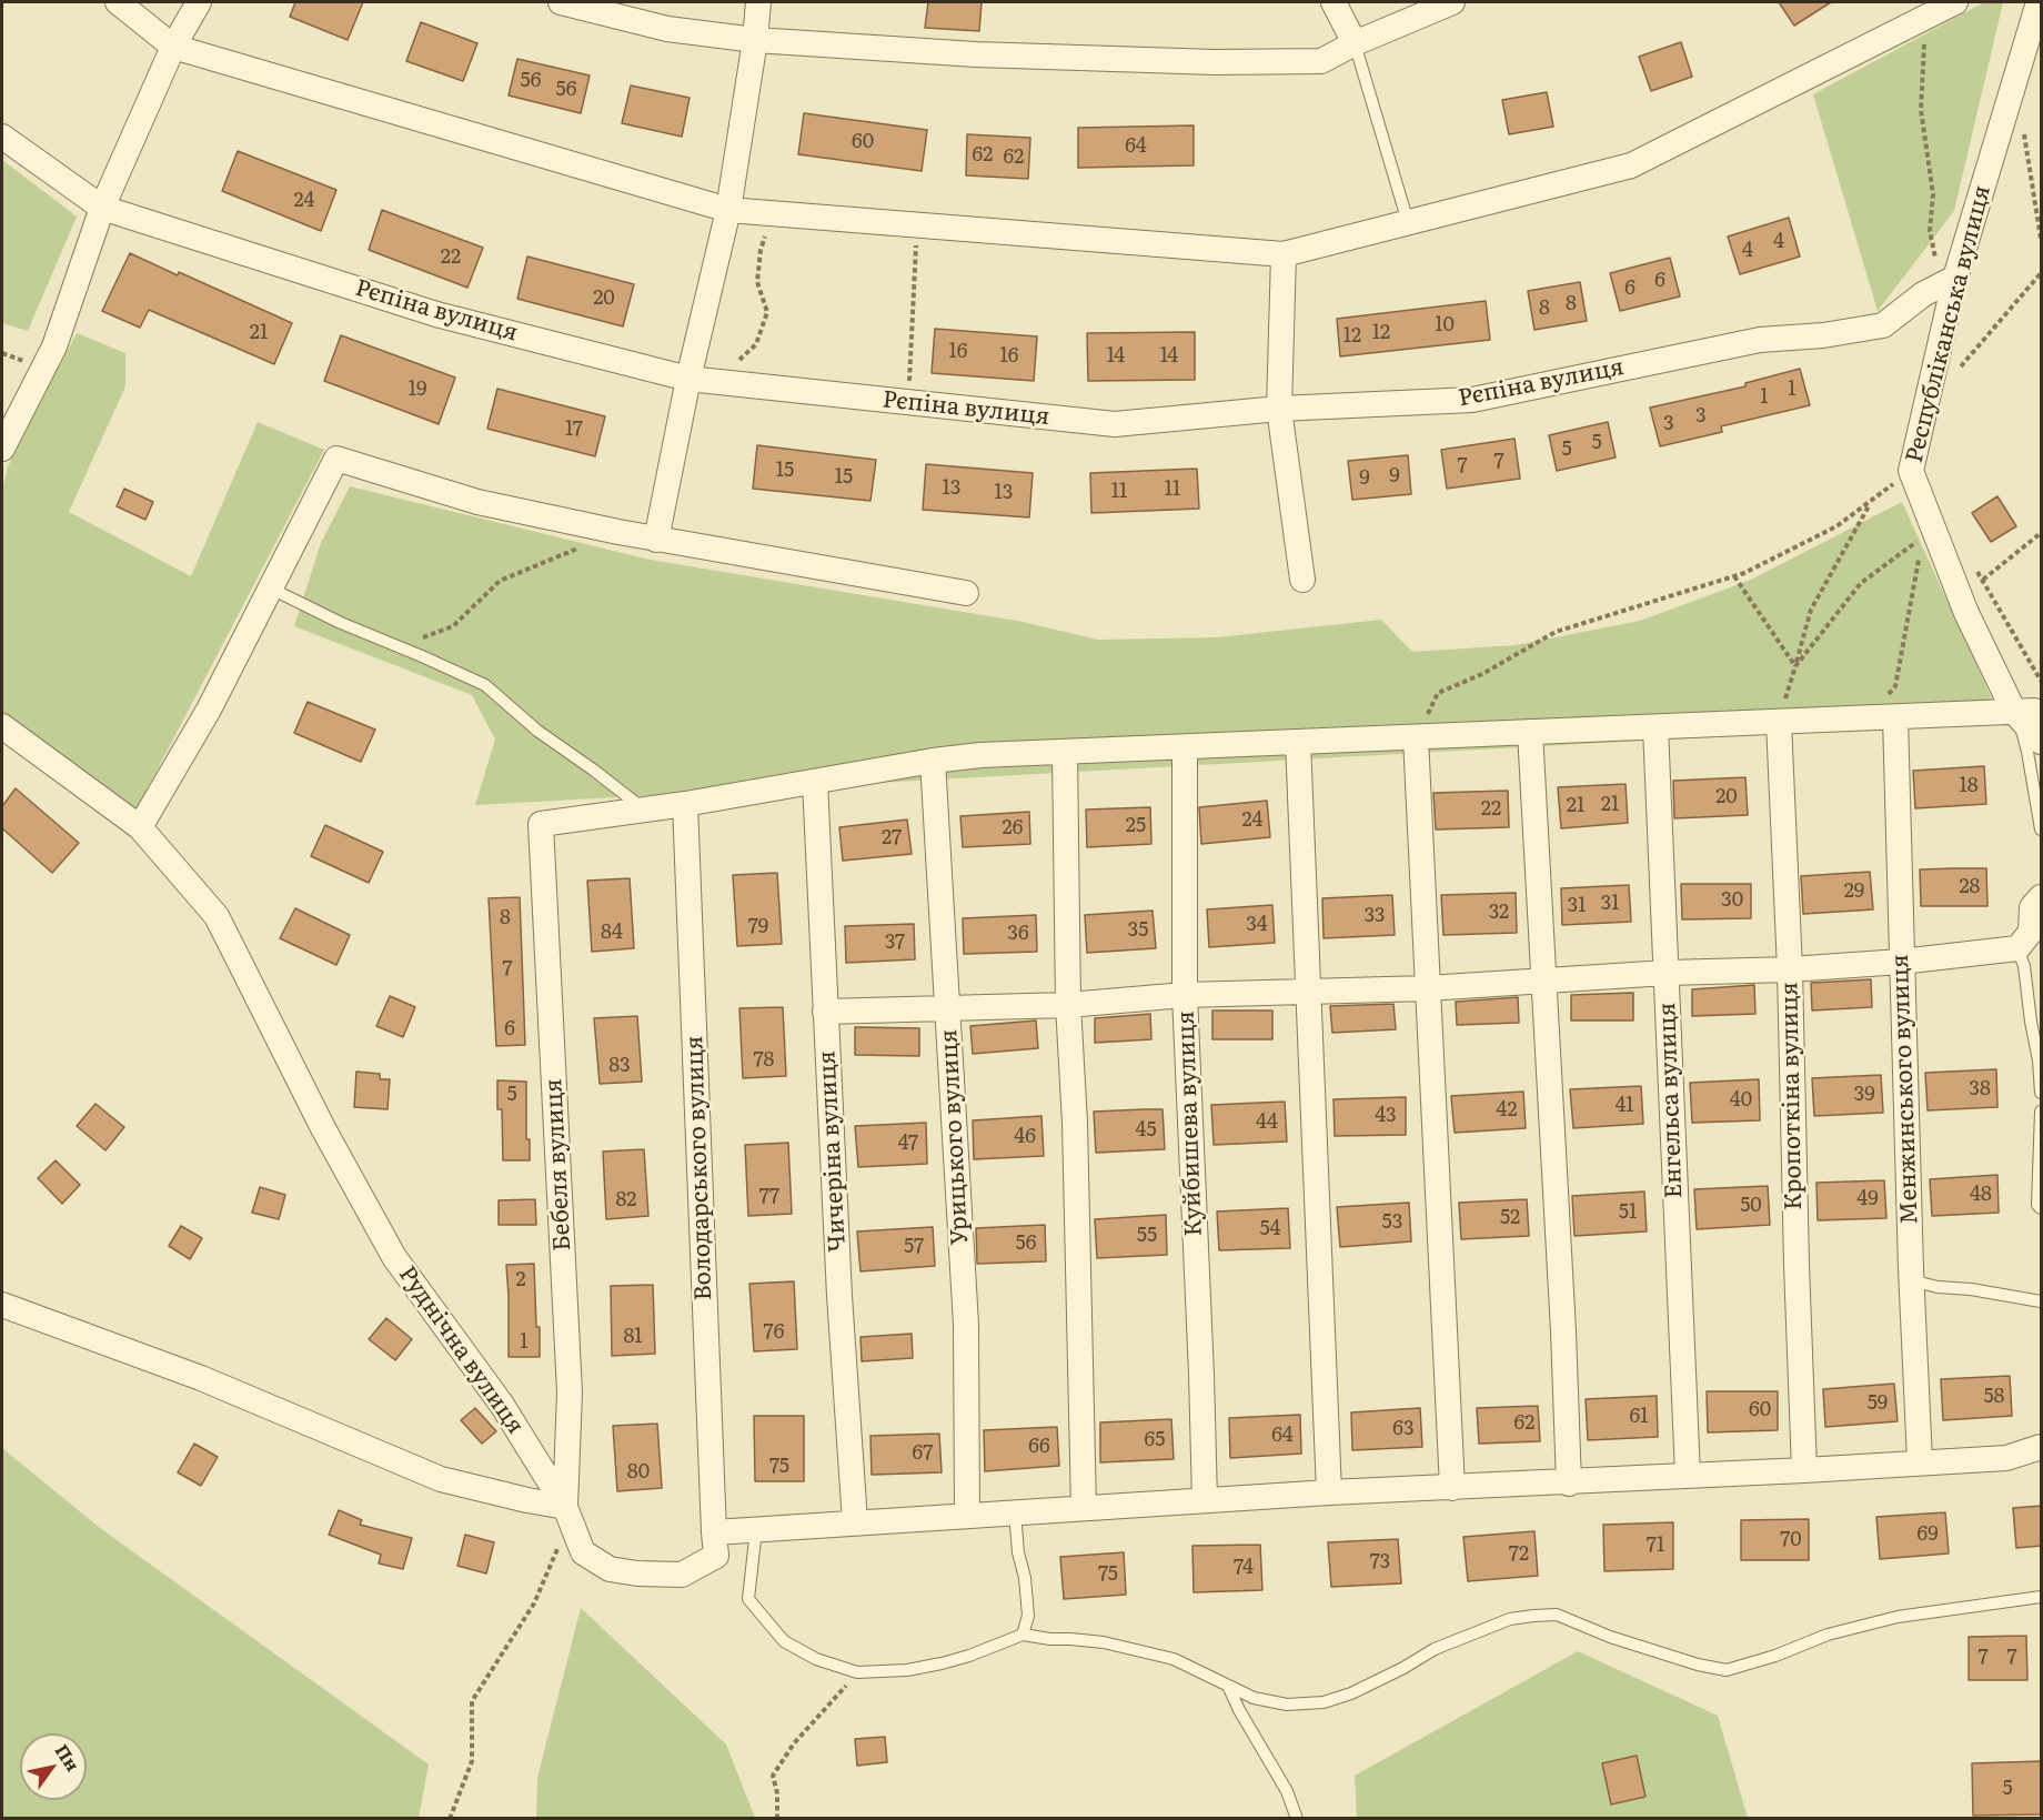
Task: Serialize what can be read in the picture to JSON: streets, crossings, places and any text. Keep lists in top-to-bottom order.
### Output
{
  "streets": {
    "street": [
      "Рєпіна вулиця",
      "Республіканська вулиця",
      "Менжинського вулиця",
      "Кропоткіна вулиця",
      "Енгельса вулиця",
      "Куйбишева вулиця",
      "Урицького вулиця",
      "Чичеріна вулиця",
      "Бебеля вулиця",
      "Володарського вулиця",
      "Руднічна вулиця"
    ]
  },
  "crossings": [
    ["Рєпіна вулиця", "Республіканська вулиця"],
    ["Бебеля вулиця", "Володарського вулиця"],
    ["Бебеля вулиця", "Руднічна вулиця"],
    ["Володарського вулиця", "Руднічна вулиця"]
  ],
  "house_numbers": [
    "56",
    "56",
    "60",
    "64",
    "62",
    "62",
    "24",
    "4",
    "4",
    "22",
    "6",
    "6",
    "20",
    "8",
    "8",
    "10",
    "21",
    "12",
    "12",
    "16",
    "16",
    "14",
    "14",
    "19",
    "1",
    "1",
    "3",
    "3",
    "17",
    "5",
    "5",
    "7",
    "7",
    "15",
    "9",
    "15",
    "9",
    "13",
    "11",
    "11",
    "13",
    "18",
    "20",
    "21",
    "21",
    "22",
    "24",
    "25",
    "26",
    "27",
    "28",
    "29",
    "30",
    "31",
    "31",
    "32",
    "33",
    "8",
    "34",
    "79",
    "35",
    "84",
    "36",
    "37",
    "7",
    "6",
    "78",
    "83",
    "38",
    "5",
    "39",
    "40",
    "41",
    "42",
    "43",
    "44",
    "45",
    "46",
    "47",
    "48",
    "77",
    "49",
    "82",
    "50",
    "51",
    "52",
    "53",
    "54",
    "55",
    "56",
    "57",
    "2",
    "76",
    "81",
    "1",
    "58",
    "59",
    "60",
    "61",
    "62",
    "63",
    "64",
    "65",
    "66",
    "67",
    "75",
    "80",
    "69",
    "70",
    "71",
    "72",
    "73",
    "74",
    "75",
    "7",
    "7",
    "5"
  ],
  "north": "top right"
}
